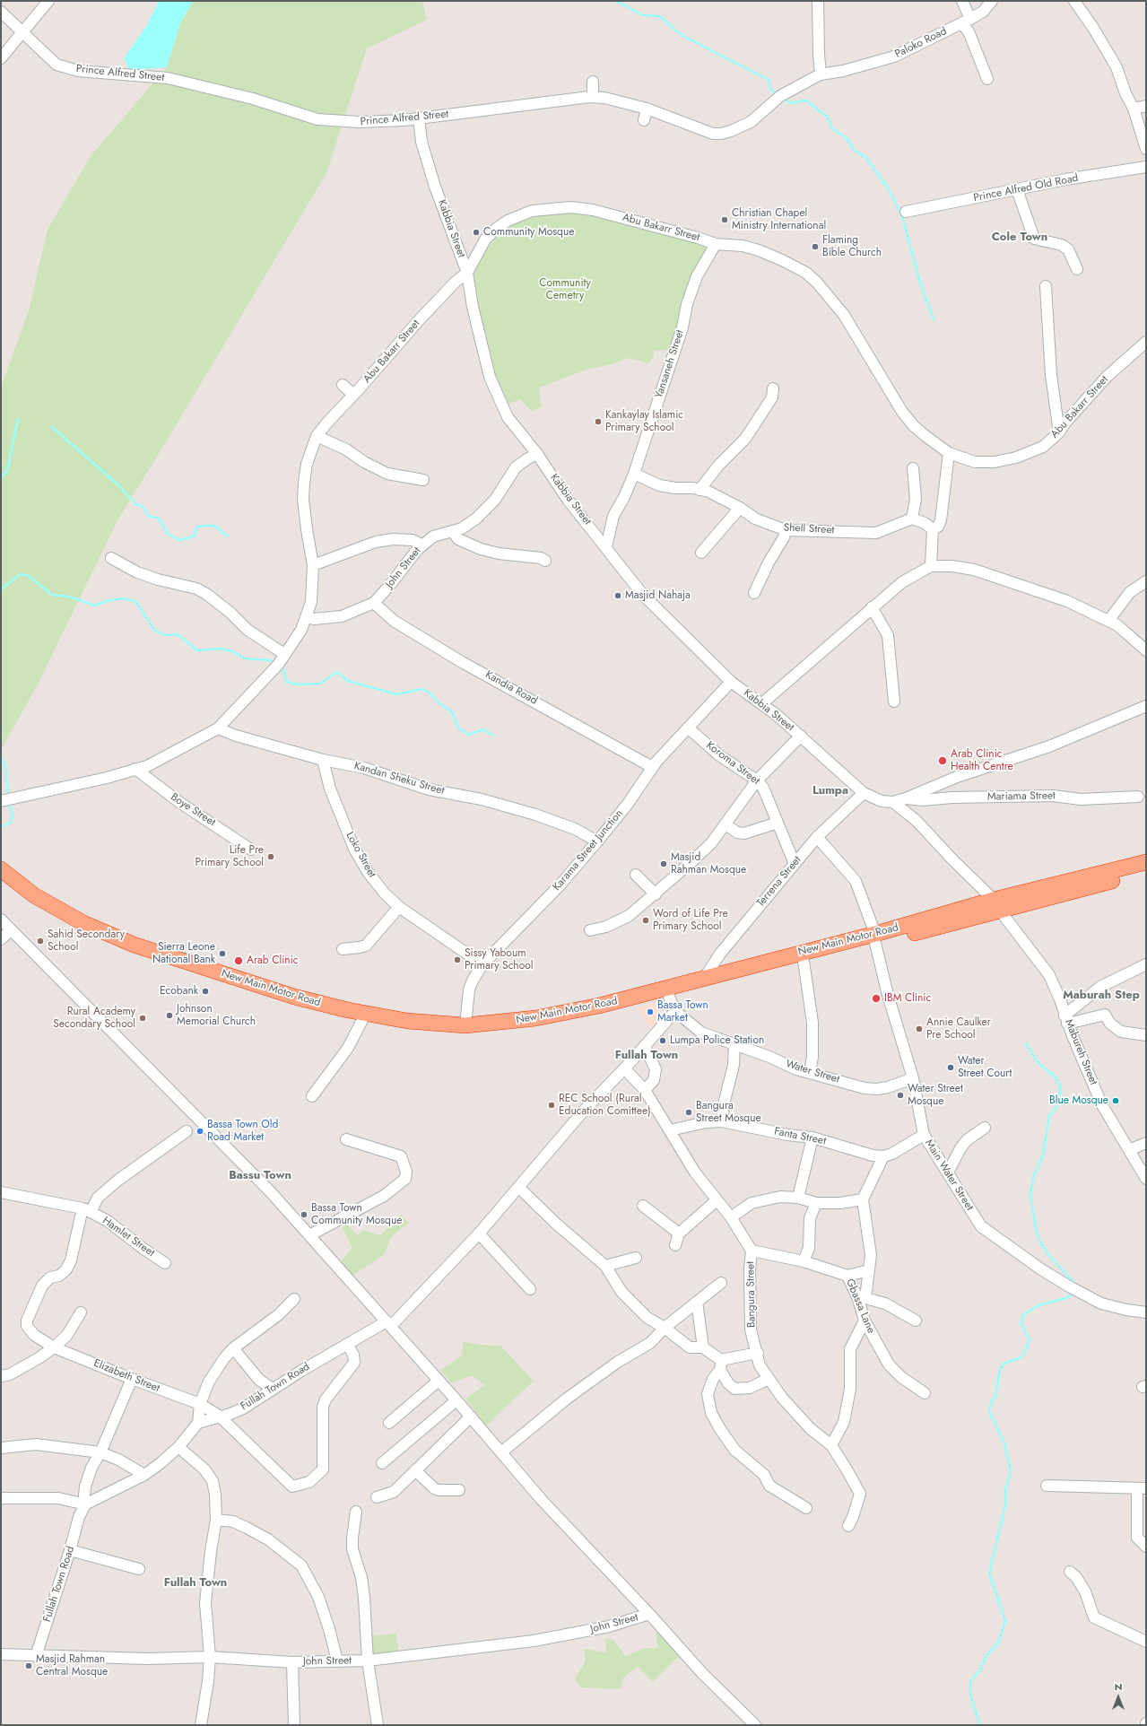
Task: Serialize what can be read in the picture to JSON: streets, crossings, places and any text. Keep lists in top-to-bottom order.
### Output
{
  "streets": {
    "highway": ["New Main Motor Road"],
    "street": [
      "Paloko Road",
      "Prince Alfred Street",
      "Prince Alfred Old Road",
      "Abu Bakarr Street",
      "Kabbia Street",
      "Yansaneh Street",
      "Shell Street",
      "John Street",
      "Kandia Road",
      "Koroma Street",
      "Kandan Sheku Street",
      "Mariama Street",
      "Boye Street",
      "Karama Street Junction",
      "Loko Street",
      "Terrena Street",
      "Mabureh Street",
      "Water Street",
      "Fanta Street",
      "Main Water Street",
      "Hamlet Street",
      "Bangura Street",
      "Gbassa Lane",
      "Elizabeth Street",
      "Fullah Town Road"
    ]
  },
  "crossings": [
    ["Paloko Road", "Prince Alfred Street"],
    ["Prince Alfred Street", "Kabbia Street"],
    ["Abu Bakarr Street", "Kabbia Street"],
    ["Abu Bakarr Street", "Yansaneh Street"],
    ["Abu Bakarr Street", "John Street"],
    ["Abu Bakarr Street", "Kandan Sheku Street"],
    ["Abu Bakarr Street", "Boye Street"],
    ["Kabbia Street", "Yansaneh Street"],
    ["Kabbia Street", "John Street"],
    ["Kabbia Street", "Karama Street Junction"],
    ["Kabbia Street", "Terrena Street"],
    ["Yansaneh Street", "Shell Street"],
    ["John Street", "Kandia Road"],
    ["John Street", "Fullah Town Road"],
    ["Kandia Road", "Karama Street Junction"],
    ["Koroma Street", "Karama Street Junction"],
    ["Koroma Street", "Terrena Street"],
    ["Kandan Sheku Street", "Karama Street Junction"],
    ["Kandan Sheku Street", "Loko Street"],
    ["Karama Street Junction", "Loko Street"],
    ["Karama Street Junction", "New Main Motor Road"],
    ["Terrena Street", "New Main Motor Road"],
    ["Terrena Street", "Main Water Street"],
    ["New Main Motor Road", "Mabureh Street"],
    ["New Main Motor Road", "Water Street"],
    ["New Main Motor Road", "Main Water Street"],
    ["Water Street", "Main Water Street"],
    ["Water Street", "Fullah Town Road"],
    ["Fanta Street", "Bangura Street"],
    ["Hamlet Street", "Elizabeth Street"],
    ["Bangura Street", "Gbassa Lane"],
    ["Bangura Street", "Fullah Town Road"],
    ["Elizabeth Street", "Fullah Town Road"]
  ],
  "districts": [
    "Cole Town",
    "Lumpa",
    "Maburah Step",
    "Fullah Town",
    "Bassu Town",
    "Fullah Town"
  ],
  "parks": ["Community Cemetry"],
  "places": [
    "Christian Chapel Ministry International",
    "Community Mosque",
    "Flaming Bible Church",
    "Kankaylay Islamic Primary School",
    "Masjid Nahaja",
    "Arab Clinic Health Centre",
    "Life Pre Primary School",
    "Masjid Rahman Mosque",
    "Word of Life Pre Primary School",
    "Sahid Secondary School",
    "Sierra Leone National Bank",
    "Sissy Yaboum Primary School",
    "Arab Clinic",
    "Ecobank",
    "IBM Clinic",
    "Bassa Town Market",
    "Johnson Memorial Church",
    "Rural Academy Secondary School",
    "Annie Caulker Pre School",
    "Lumpa Police Station",
    "Water Street Court",
    "Water Street Mosque",
    "Blue Mosque",
    "REC School (Rural Education Comittee)",
    "Bangura Street Mosque",
    "Bassa Town Old Road Market",
    "Bassa Town Community Mosque",
    "Masjid Rahman Central Mosque"
  ],
  "north": "top"
}
